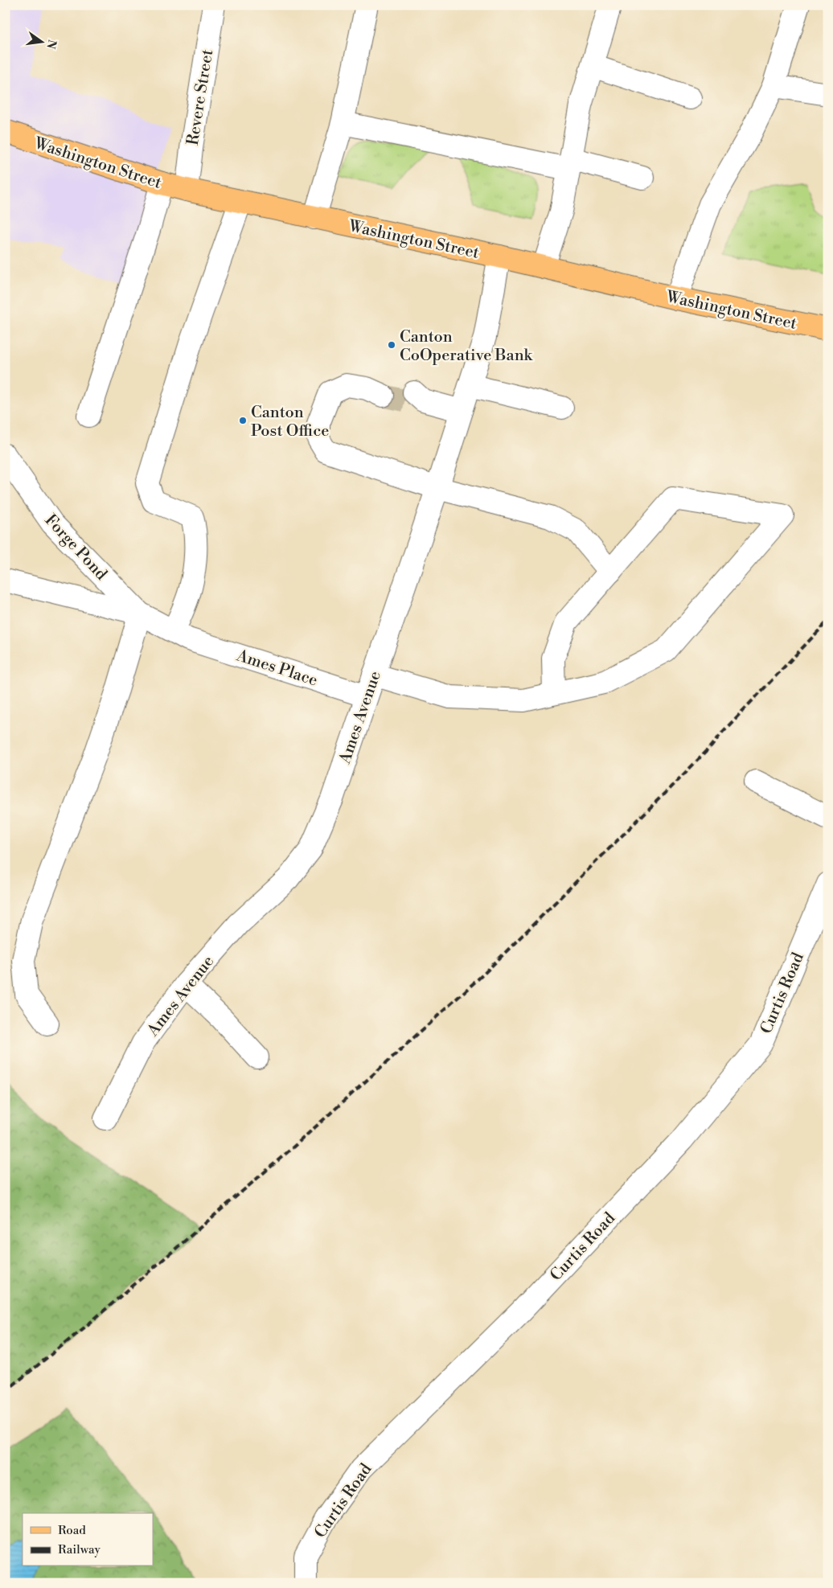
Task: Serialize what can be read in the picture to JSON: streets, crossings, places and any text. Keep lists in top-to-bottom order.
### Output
{
  "streets": {
    "main road": ["Washington Street"],
    "street": [
      "Revere Street",
      "Forge Pond",
      "Ames Place",
      "Ames Avenue",
      "Curtis Road"
    ]
  },
  "crossings": [
    ["Revere Street", "Washington Street"],
    ["Washington Street", "Ames Avenue"],
    ["Forge Pond", "Ames Place"],
    ["Ames Place", "Ames Avenue"]
  ],
  "places": ["Canton CoOperative Bank", "Canton Post Office"],
  "legend": ["Road", "Railway"],
  "north": "right"
}
